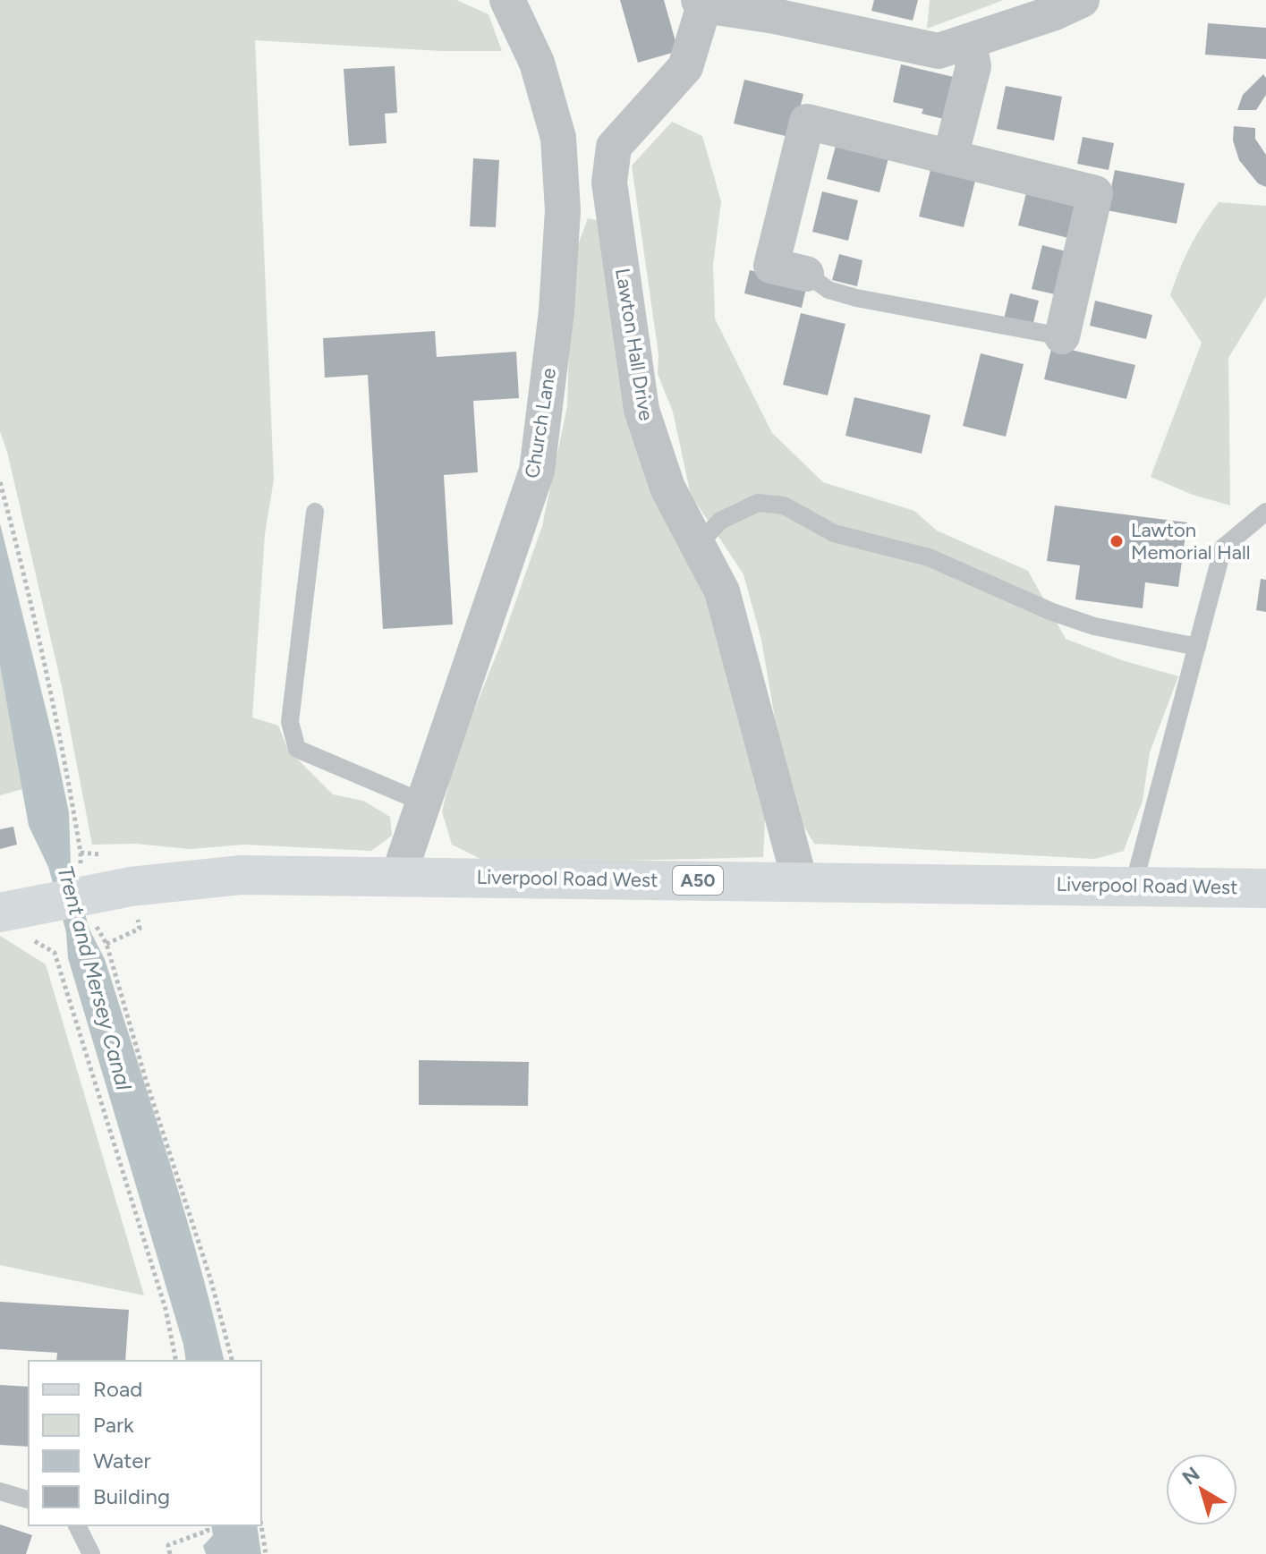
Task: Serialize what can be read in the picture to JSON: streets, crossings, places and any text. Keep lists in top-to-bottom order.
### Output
{
  "streets": {
    "main road": ["Liverpool Road West", "A50"],
    "street": ["Lawton Hall Drive", "Church Lane"]
  },
  "crossings": [
    ["Lawton Hall Drive", "Liverpool Road West"],
    ["Church Lane", "Liverpool Road West"]
  ],
  "water": ["Trent and Mersey Canal"],
  "places": ["Lawton Memorial Hall"],
  "legend": [
    "Road",
    "Park",
    "Water",
    "Building"
  ],
  "north": "top left"
}
